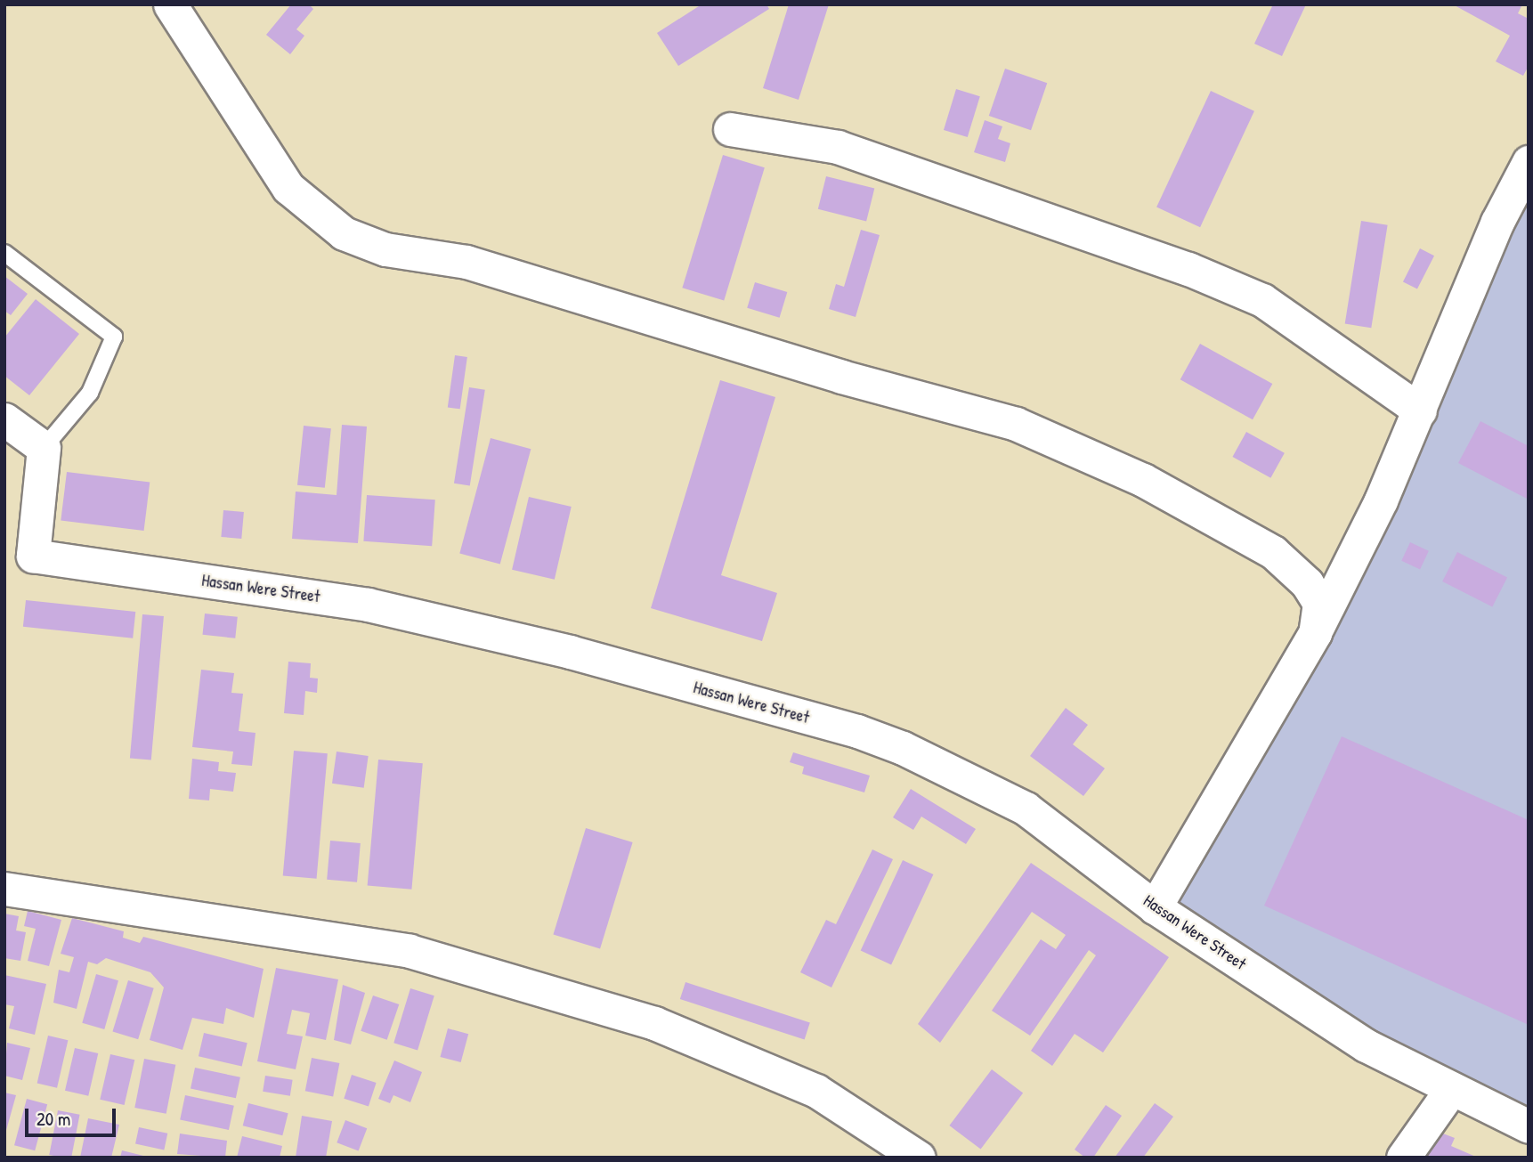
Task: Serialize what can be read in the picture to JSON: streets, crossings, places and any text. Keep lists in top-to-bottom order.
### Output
{
  "streets": {
    "street": ["Hassan Were Street"]
  },
  "scale_bar": "20 m"
}
